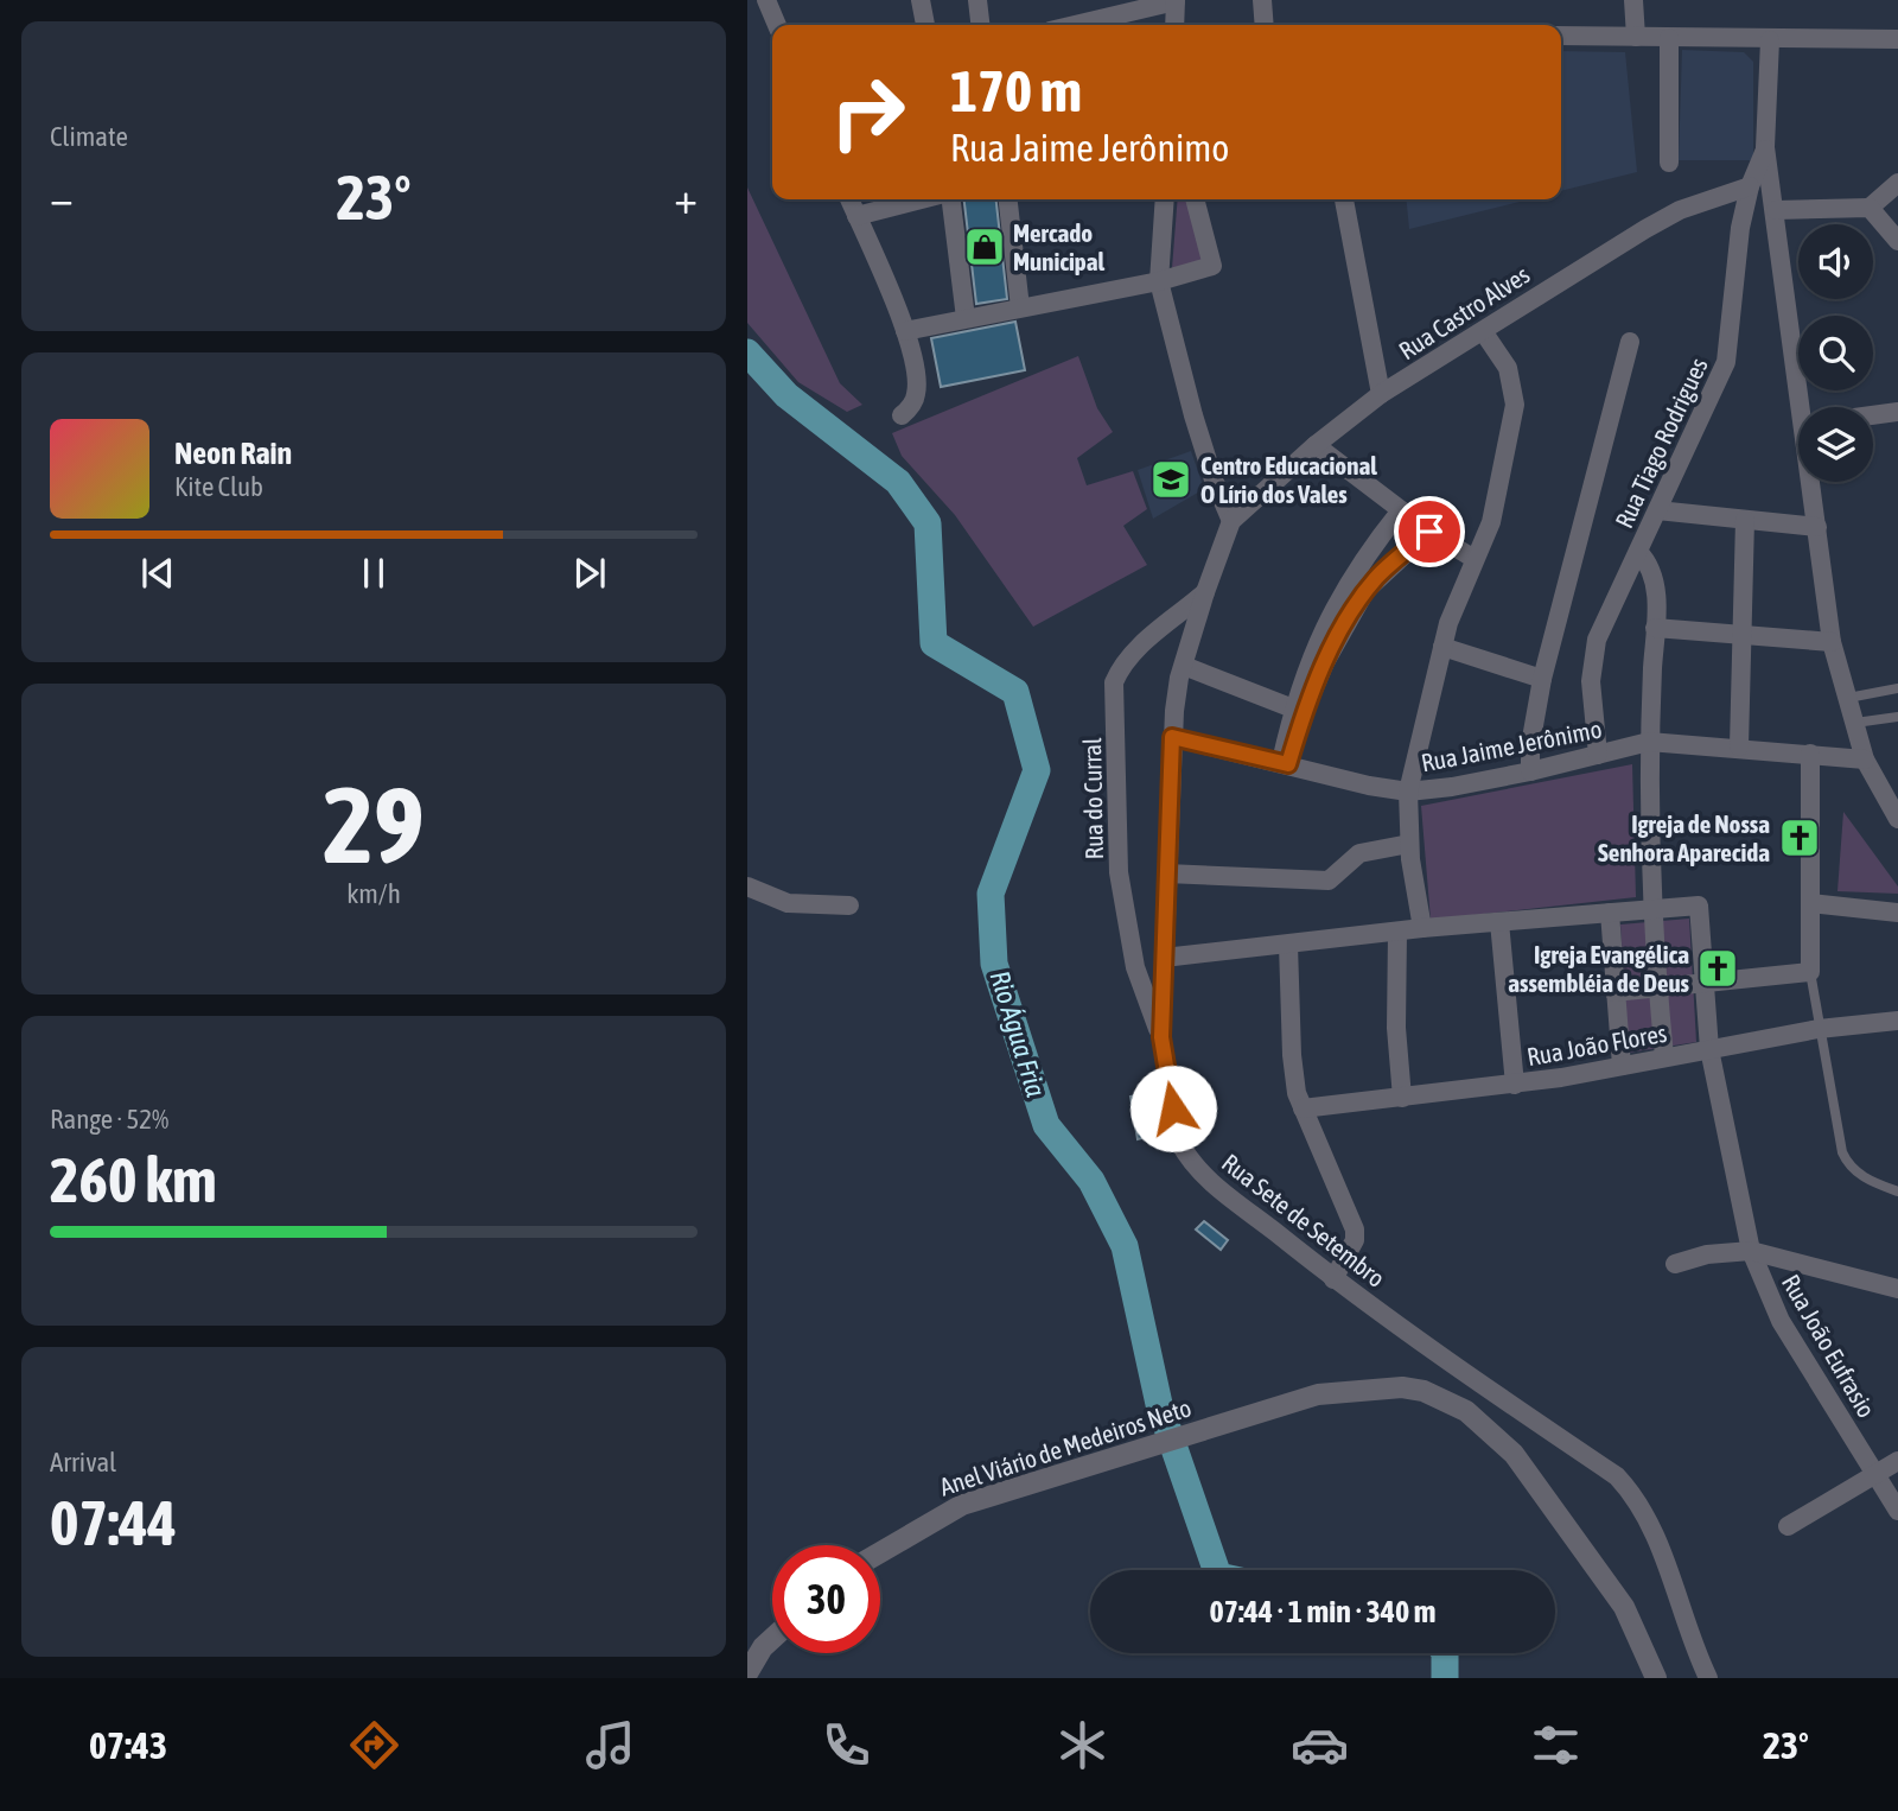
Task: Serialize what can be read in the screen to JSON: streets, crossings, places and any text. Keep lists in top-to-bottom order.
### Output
{
  "streets": {
    "street": [
      "Rua Castro Alves",
      "Rua Tiago Rodrigues",
      "Rua Jaime Jerônimo",
      "Rua do Curral",
      "Rua João Flores",
      "Rua Sete de Setembro",
      "Rua João Eufrasio",
      "Anel Viário de Medeiros Neto"
    ]
  },
  "crossings": [
    ["Rua Castro Alves", "Rua Tiago Rodrigues"],
    ["Rua Castro Alves", "Rua Sete de Setembro"],
    ["Rua Tiago Rodrigues", "Rua Jaime Jerônimo"],
    ["Rua Jaime Jerônimo", "Rua Sete de Setembro"],
    ["Rua do Curral", "Rua Sete de Setembro"],
    ["Rua João Flores", "Rua João Eufrasio"]
  ],
  "water": ["Rio Água Fria"],
  "places": {
    "shop": ["Mercado Municipal"],
    "school or university": ["Centro Educacional O Lírio dos Vales"],
    "church": ["Igreja de Nossa Senhora Aparecida", "Igreja Evangélica assembléia de Deus"]
  },
  "page": {
    "tile": [
      "Climate",
      ["29", "km/h"],
      ["Range · 52%", "260 km"],
      ["Arrival", "07:44"]
    ],
    "turn": ["170 m", "Rua Jaime Jerônimo"],
    "heat": ["−", "23°", "+"],
    "song": ["Neon Rain", "Kite Club"],
    "limit": "30",
    "trip": "07:44 · 1 min · 340 m",
    "tabs": ["07:43", "23°"]
  }
}
